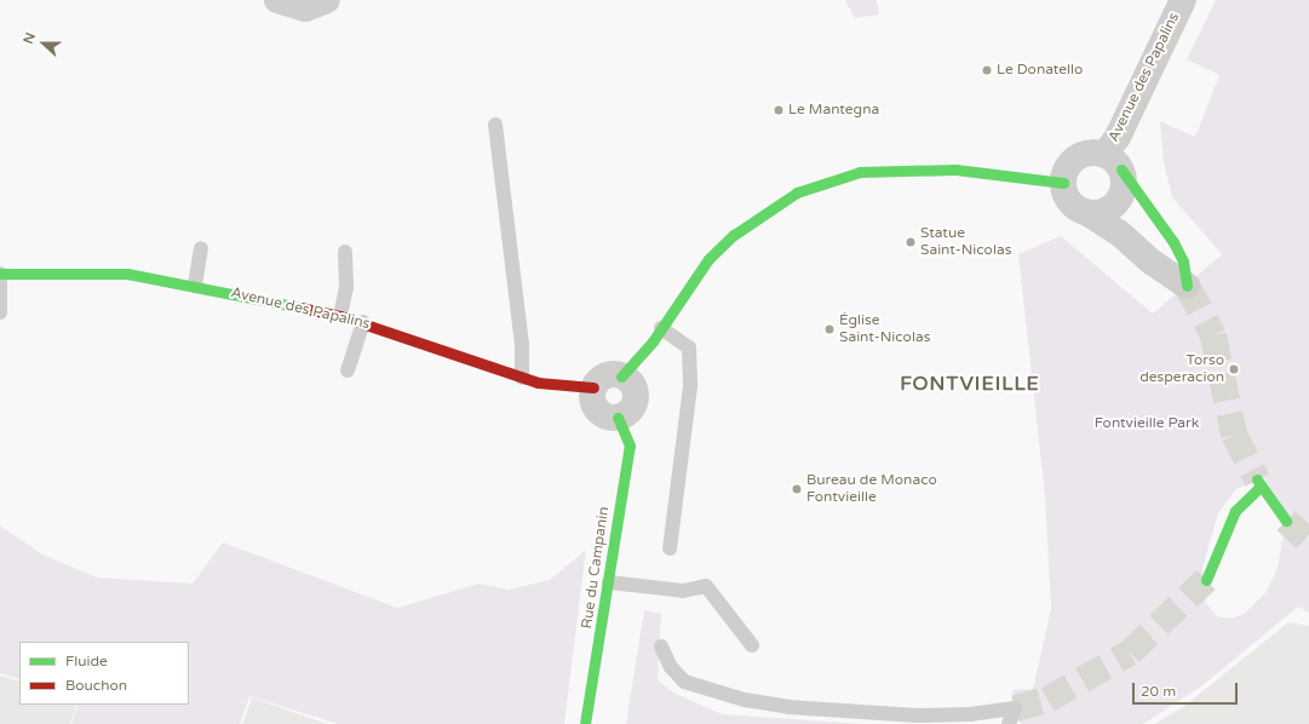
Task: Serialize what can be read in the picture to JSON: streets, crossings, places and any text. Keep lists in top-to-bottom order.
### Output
{
  "streets": {
    "street": ["Avenue des Papalins", "Rue du Campanin"]
  },
  "crossings": [
    ["Avenue des Papalins", "Rue du Campanin"]
  ],
  "districts": ["FONTVIEILLE"],
  "parks": ["Fontvieille Park"],
  "places": [
    "Le Donatello",
    "Le Mantegna",
    "Statue Saint-Nicolas",
    "Église Saint-Nicolas",
    "Torso desperacion",
    "Bureau de Monaco Fontvieille"
  ],
  "legend": ["Fluide", "Bouchon"],
  "scale_bar": "20 m",
  "north": "left"
}
